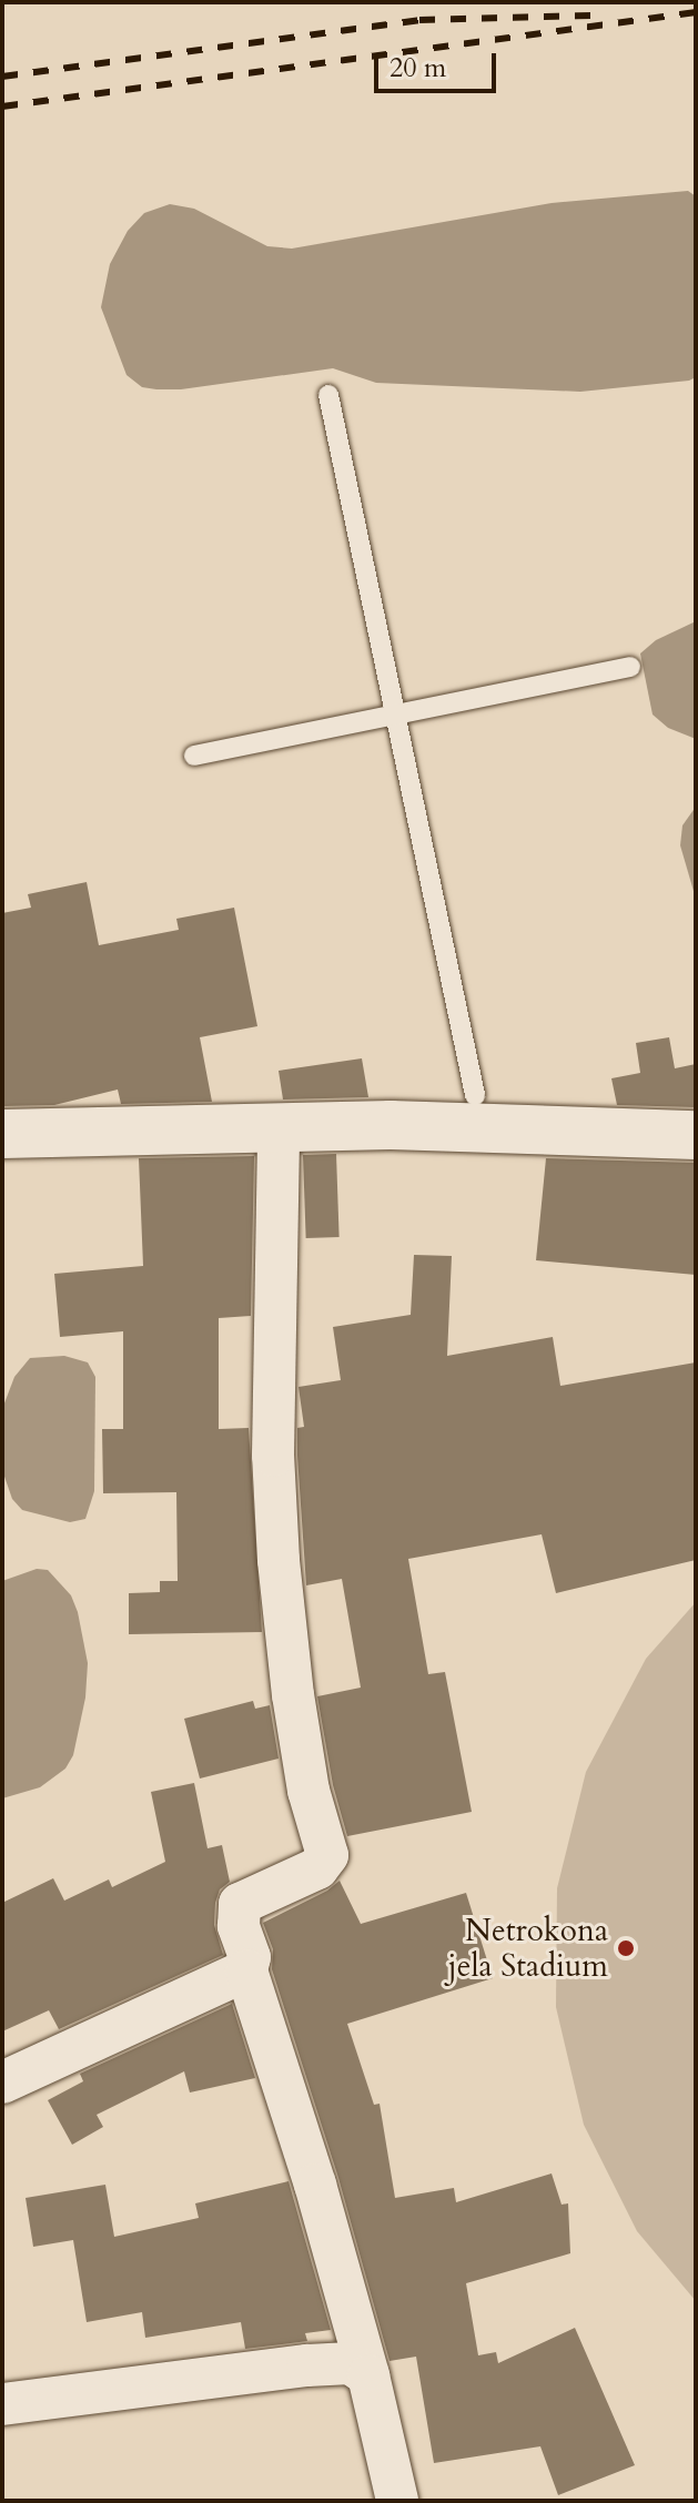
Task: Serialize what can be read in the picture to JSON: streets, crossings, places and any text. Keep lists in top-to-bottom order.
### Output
{
  "places": ["Netrokona jela Stadium"],
  "scale_bar": "20 m"
}
